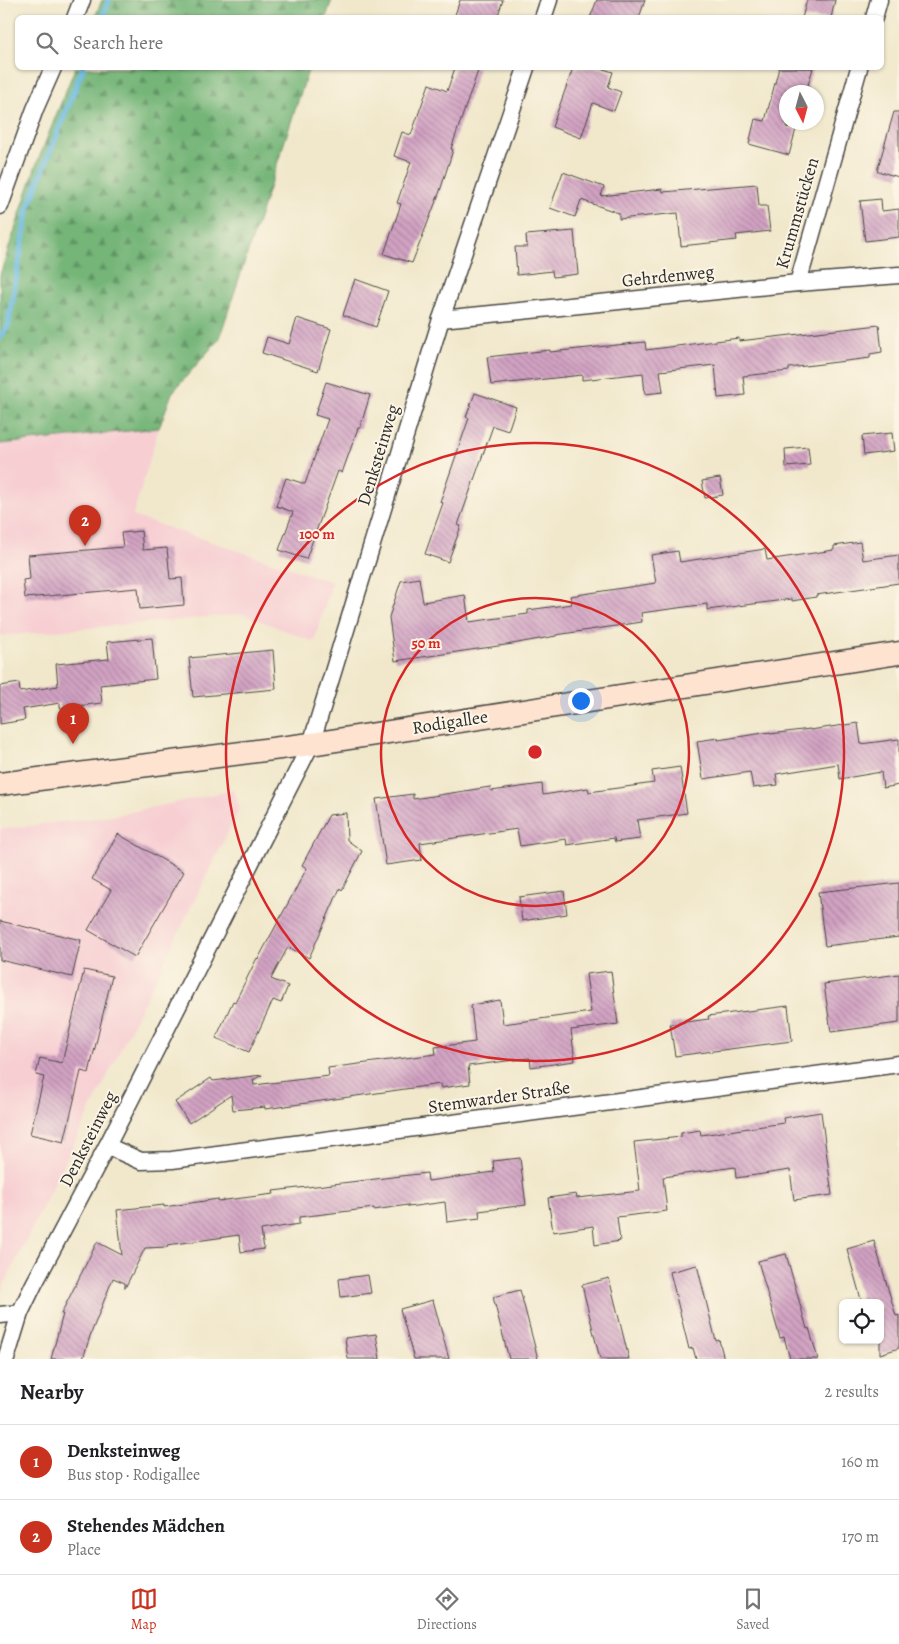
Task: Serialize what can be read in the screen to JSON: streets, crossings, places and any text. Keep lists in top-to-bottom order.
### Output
{
  "streets": {
    "main road": ["Rodigallee"],
    "street": [
      "Krummstücken",
      "Gehrdenweg",
      "Denksteinweg",
      "Stemwarder Straße"
    ]
  },
  "crossings": [
    ["Krummstücken", "Gehrdenweg"],
    ["Gehrdenweg", "Denksteinweg"],
    ["Denksteinweg", "Rodigallee"],
    ["Denksteinweg", "Stemwarder Straße"]
  ],
  "north": "bottom",
  "page": {
    "search": "Search here",
    "pins": ["2", "1"],
    "heading": ["Nearby", "2 results"],
    "list": [
      {
        "mark": "1",
        "name": "Denksteinweg",
        "note": "Bus stop · Rodigallee",
        "value": "160 m"
      },
      {
        "mark": "2",
        "name": "Stehendes Mädchen",
        "note": "Place",
        "value": "170 m"
      }
    ],
    "nav": ["Map", "Directions", "Saved"]
  },
  "rings": ["100 m", "50 m"]
}
